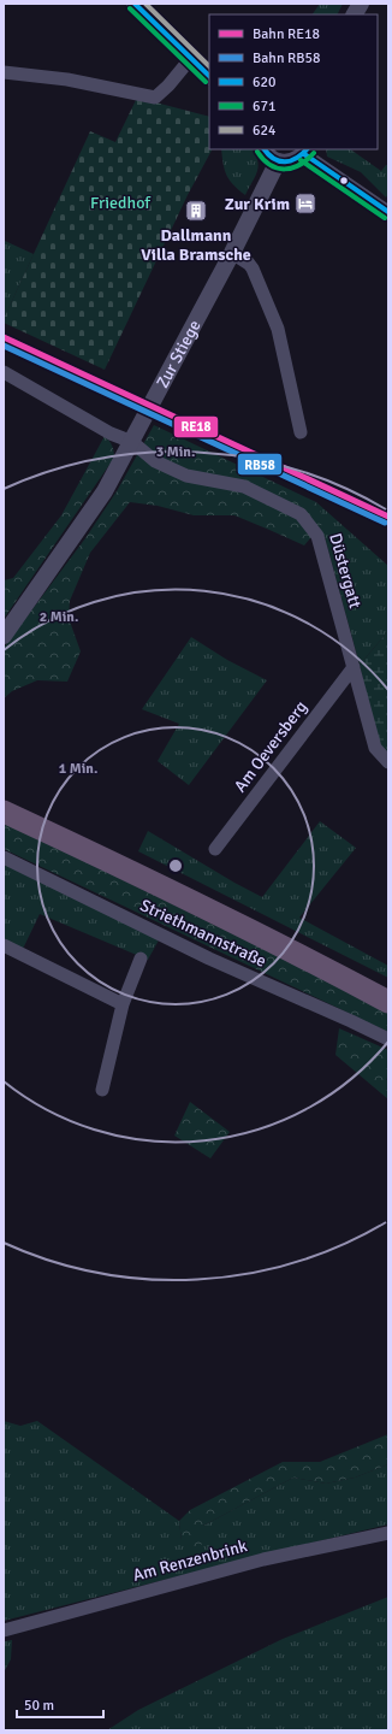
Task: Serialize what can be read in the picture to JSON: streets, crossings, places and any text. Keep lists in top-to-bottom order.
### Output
{
  "streets": {
    "street": [
      "Zur Stiege",
      "Düstergatt",
      "Am Oeversberg",
      "Striethmannstraße",
      "Am Renzenbrink"
    ]
  },
  "crossings": [
    ["Zur Stiege", "Düstergatt"],
    ["Düstergatt", "Am Oeversberg"]
  ],
  "parks": ["Friedhof"],
  "places": {
    "hotel": ["Zur Krim"],
    "building": ["Dallmann Villa Bramsche"]
  },
  "lines": [
    "transit line 620",
    "transit line 624",
    "transit line 671",
    "rail line RE18",
    "rail line RB58"
  ],
  "legend": [
    "Bahn RE18",
    "Bahn RB58",
    "620",
    "671",
    "624"
  ],
  "scale_bar": "50 m",
  "rings": ["3 Min.", "2 Min.", "1 Min."]
}
